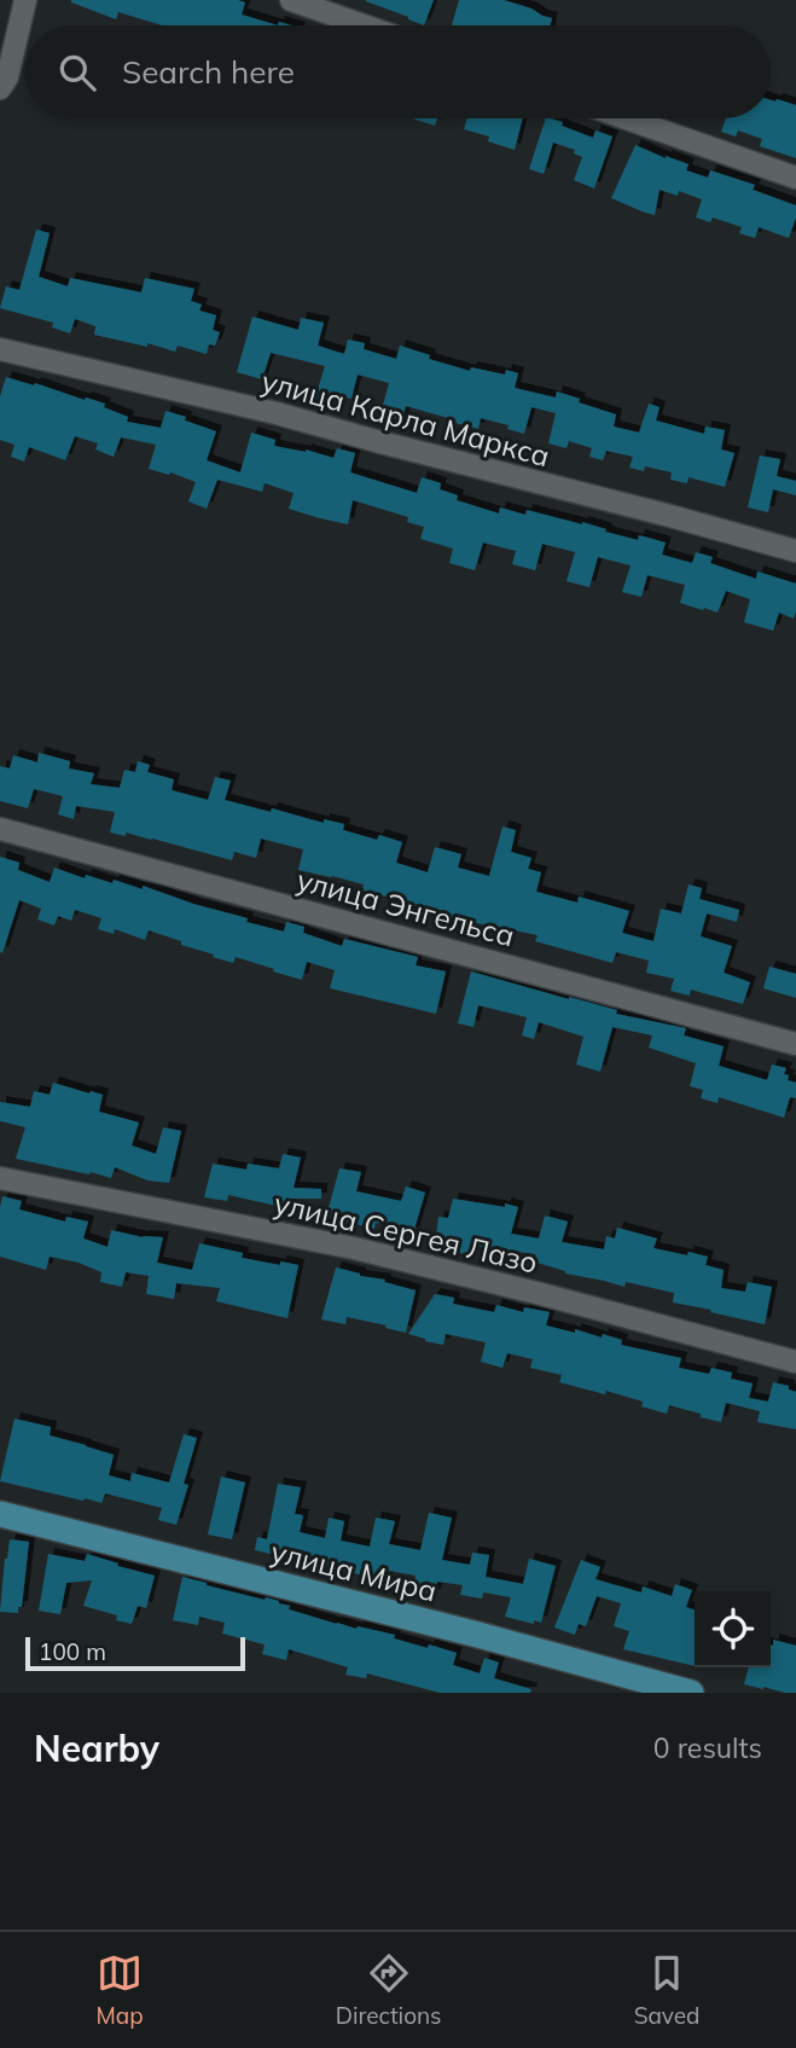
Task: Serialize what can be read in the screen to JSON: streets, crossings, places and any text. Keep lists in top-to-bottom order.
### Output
{
  "streets": {
    "main road": ["улица Мира"],
    "street": ["улица Карла Маркса", "улица Энгельса", "улица Сергея Лазо"]
  },
  "scale_bar": "100 m",
  "page": {
    "search": "Search here",
    "scale": "100 m",
    "heading": ["Nearby", "0 results"],
    "nav": ["Map", "Directions", "Saved"]
  }
}
